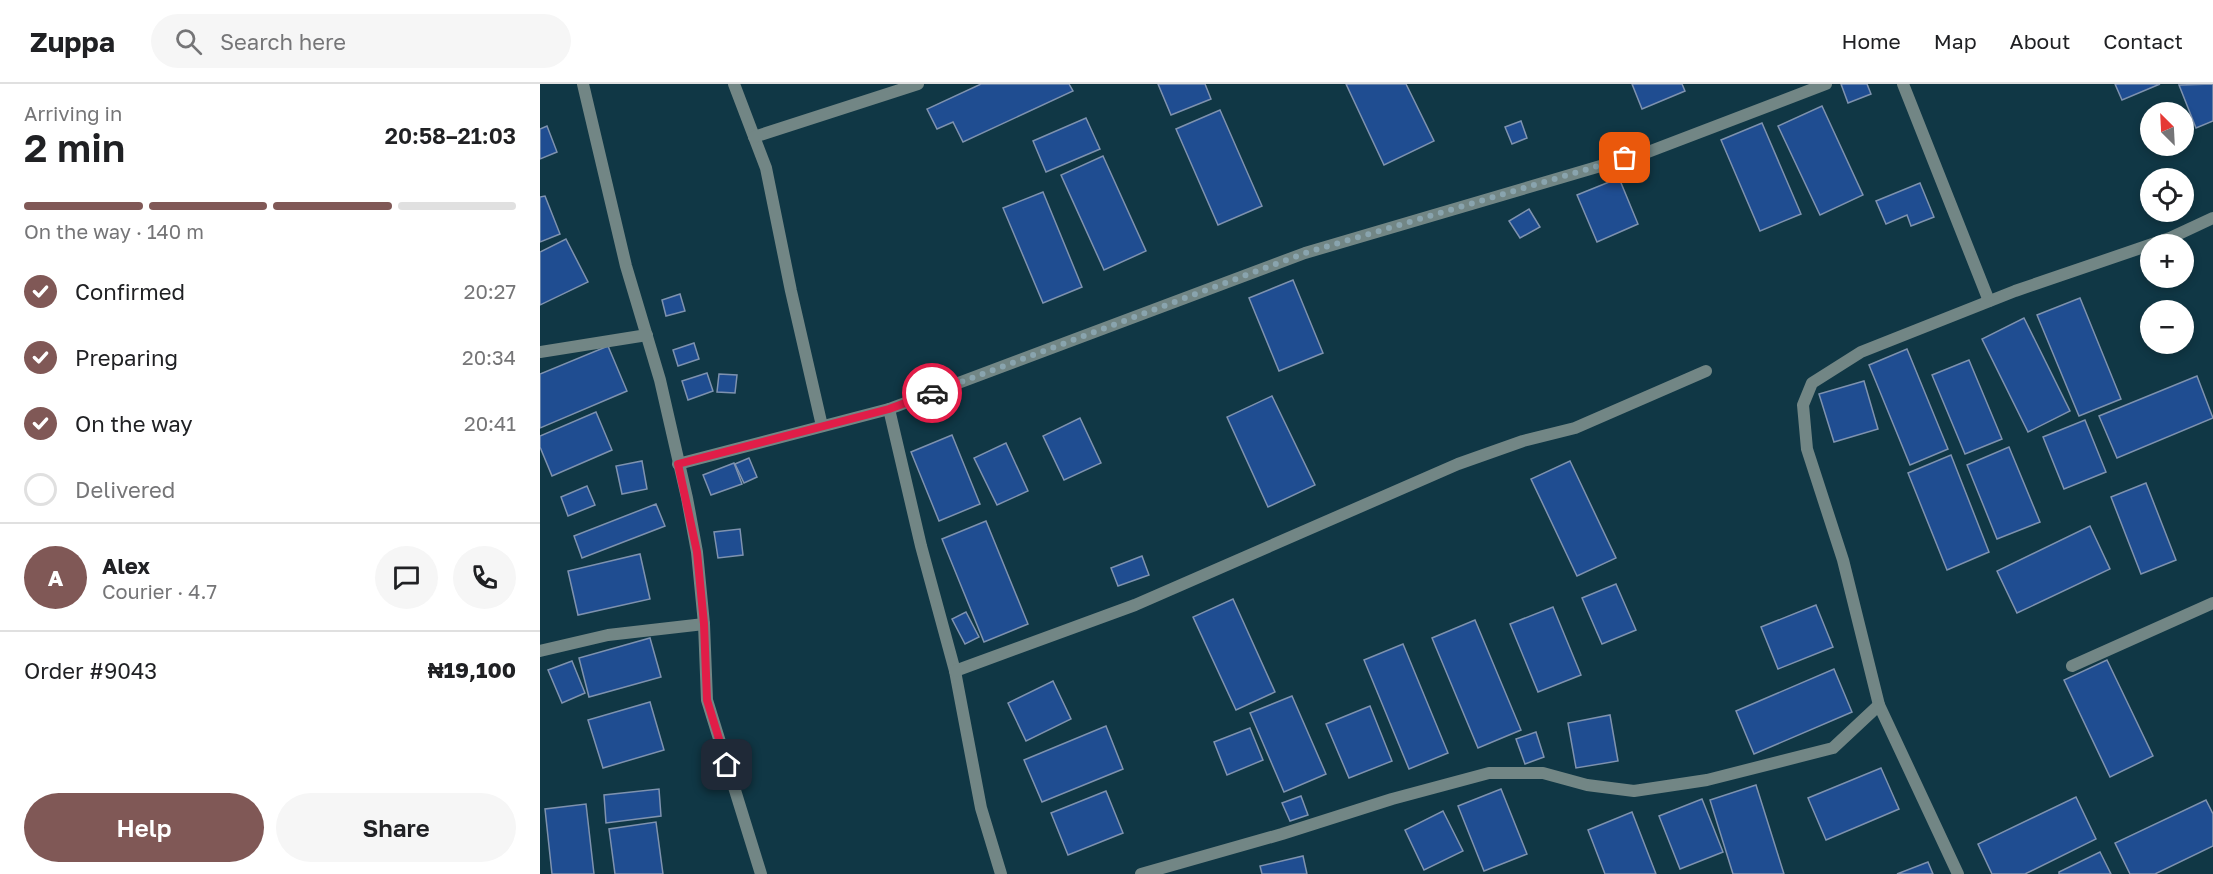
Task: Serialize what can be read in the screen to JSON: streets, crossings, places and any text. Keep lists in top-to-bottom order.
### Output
{
  "north": "top left",
  "page": {
    "header": "Zuppa",
    "search": "Search here",
    "nav": [
      "Home",
      "Map",
      "About",
      "Contact"
    ],
    "heading": ["2 min", "Arriving in", "20:58–21:03"],
    "panel": [
      "Alex",
      "Courier · 4.7",
      "Order #9043",
      "₦19,100"
    ],
    "map_buttons": ["+", "−"],
    "bar": "On the way · 140 m",
    "list": [
      ["Confirmed", "20:27"],
      ["Preparing", "20:34"],
      ["On the way", "20:41"],
      "Delivered"
    ],
    "round": "A",
    "buttons": ["Help", "Share"]
  }
}
